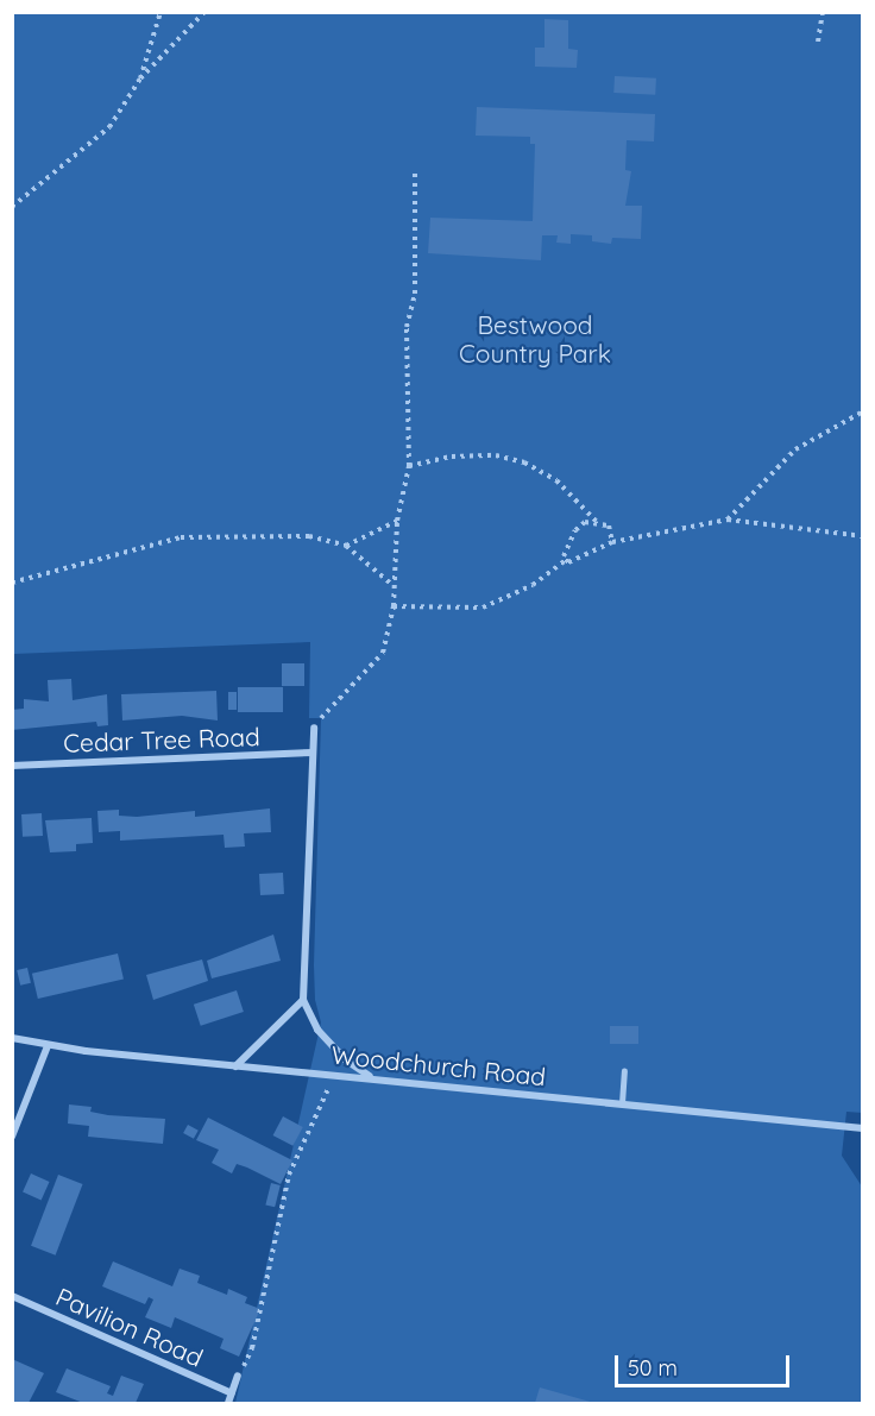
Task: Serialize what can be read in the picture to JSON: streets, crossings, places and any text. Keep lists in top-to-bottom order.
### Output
{
  "streets": {
    "street": ["Cedar Tree Road", "Woodchurch Road", "Pavilion Road"]
  },
  "parks": ["Bestwood Country Park"],
  "scale_bar": "50 m"
}
